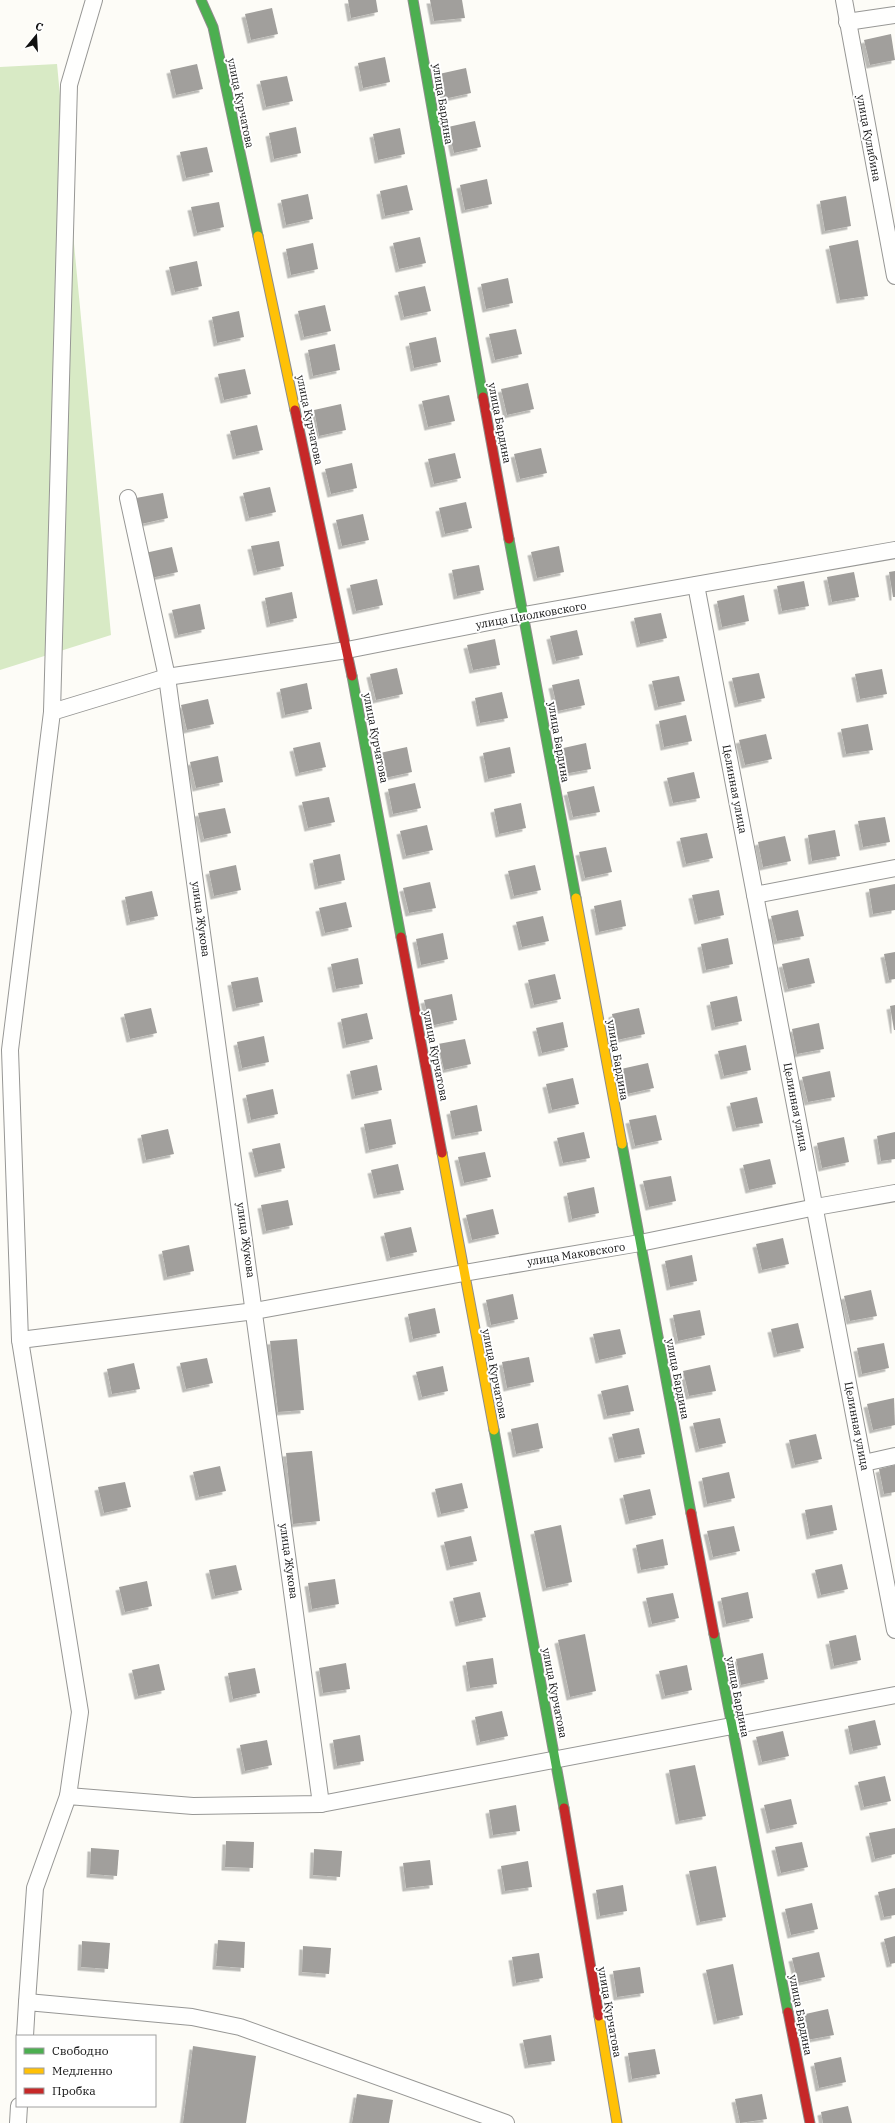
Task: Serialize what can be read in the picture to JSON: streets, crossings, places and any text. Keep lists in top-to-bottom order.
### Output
{
  "streets": {
    "street": [
      "улица Курчатова",
      "улица Бардина",
      "улица Кулибина",
      "улица Циолковского",
      "Целинная улица",
      "улица Жукова",
      "улица Маковского"
    ]
  },
  "crossings": [
    ["улица Курчатова", "улица Циолковского"],
    ["улица Курчатова", "улица Маковского"],
    ["улица Бардина", "улица Циолковского"],
    ["улица Бардина", "улица Маковского"],
    ["улица Циолковского", "Целинная улица"],
    ["улица Циолковского", "улица Жукова"],
    ["Целинная улица", "улица Маковского"],
    ["улица Жукова", "улица Маковского"]
  ],
  "legend": ["Свободно", "Медленно", "Пробка"],
  "north": "top"
}
